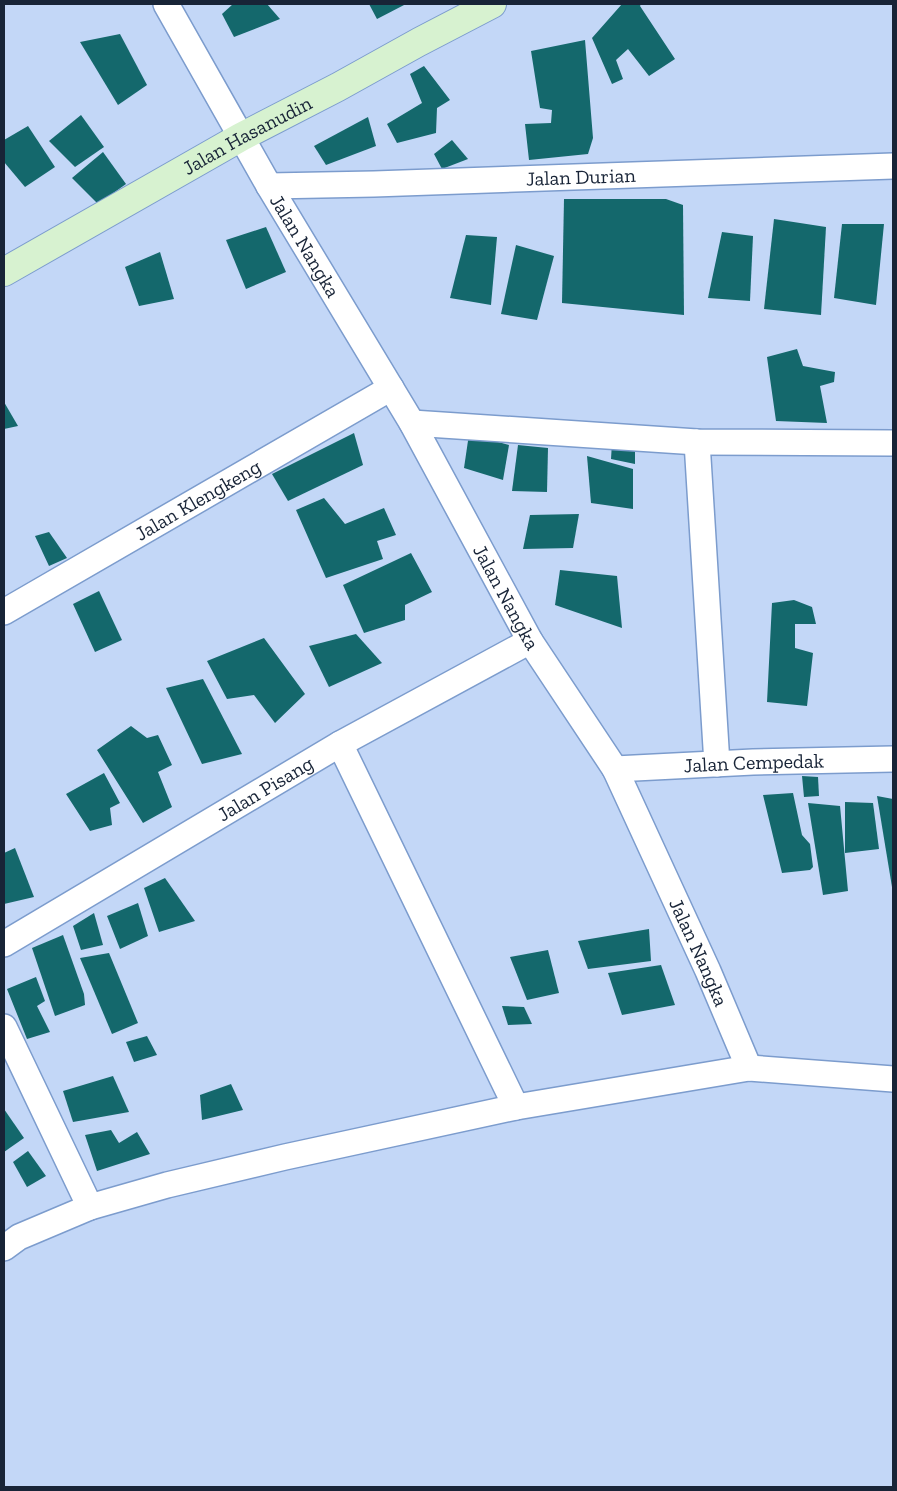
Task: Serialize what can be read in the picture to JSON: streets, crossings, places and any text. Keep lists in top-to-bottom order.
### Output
{
  "streets": {
    "main road": ["Jalan Hasanudin"],
    "street": [
      "Jalan Durian",
      "Jalan Nangka",
      "Jalan Klengkeng",
      "Jalan Cempedak",
      "Jalan Pisang"
    ]
  },
  "crossings": [
    ["Jalan Hasanudin", "Jalan Nangka"],
    ["Jalan Durian", "Jalan Nangka"],
    ["Jalan Nangka", "Jalan Klengkeng"],
    ["Jalan Nangka", "Jalan Cempedak"],
    ["Jalan Nangka", "Jalan Pisang"]
  ]
}
